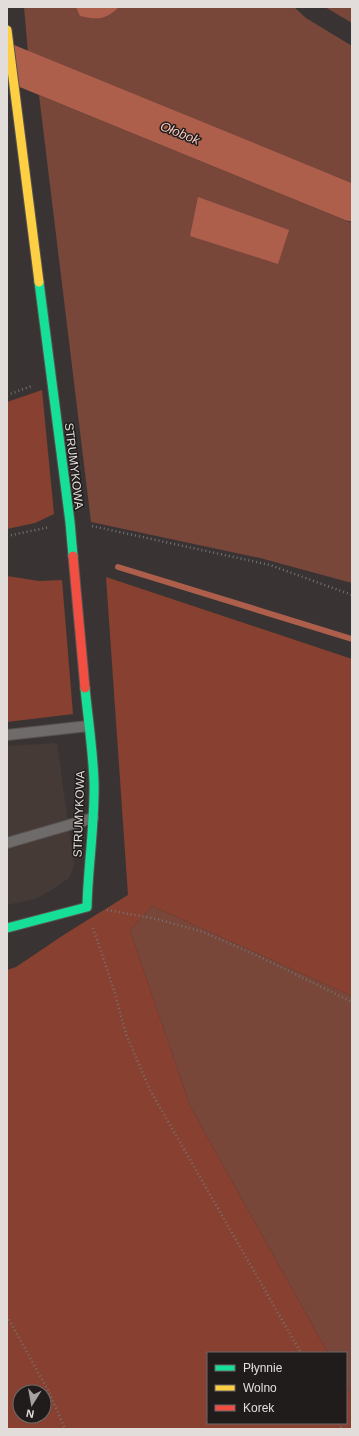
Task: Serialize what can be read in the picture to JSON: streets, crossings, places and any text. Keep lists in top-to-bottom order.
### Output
{
  "streets": {
    "street": ["STRUMYKOWA"]
  },
  "water": ["Ołobok"],
  "legend": ["Płynnie", "Wolno", "Korek"],
  "north": "bottom"
}
